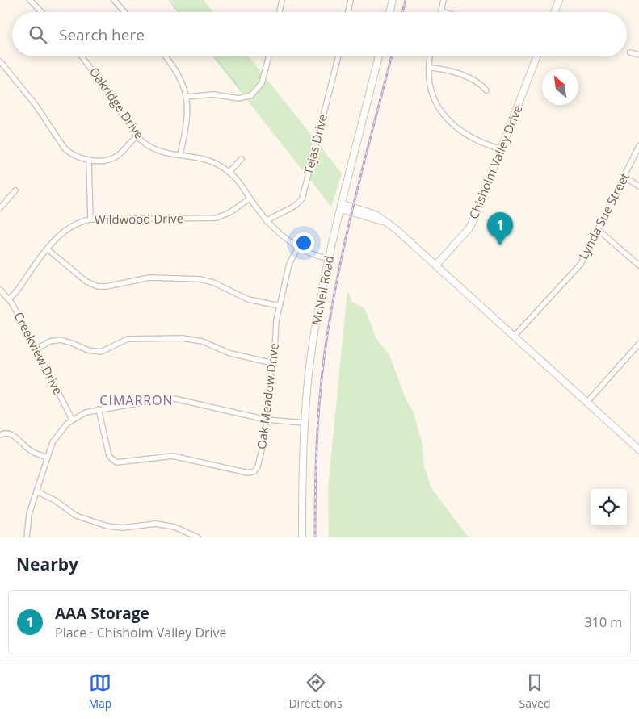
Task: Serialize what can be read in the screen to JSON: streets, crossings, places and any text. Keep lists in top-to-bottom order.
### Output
{
  "streets": {
    "main road": ["Chisholm Valley Drive", "McNeil Road"],
    "street": [
      "Oakridge Drive",
      "Tejas Drive",
      "Lynda Sue Street",
      "Wildwood Drive",
      "Creekview Drive",
      "Oak Meadow Drive"
    ]
  },
  "crossings": [
    ["Oakridge Drive", "Tejas Drive"],
    ["Oakridge Drive", "Wildwood Drive"],
    ["Oakridge Drive", "McNeil Road"],
    ["Oakridge Drive", "Oak Meadow Drive"],
    ["Wildwood Drive", "Creekview Drive"]
  ],
  "districts": ["CIMARRON"],
  "north": "top left",
  "page": {
    "search": "Search here",
    "pins": "1",
    "heading": "Nearby",
    "list": [
      {
        "mark": "1",
        "name": "AAA Storage",
        "note": "Place · Chisholm Valley Drive",
        "value": "310 m"
      }
    ],
    "nav": ["Map", "Directions", "Saved"]
  }
}
